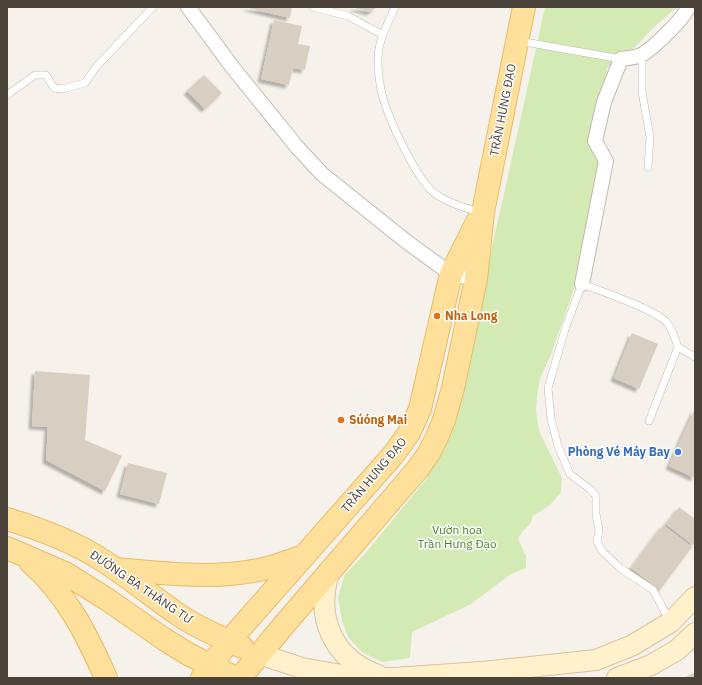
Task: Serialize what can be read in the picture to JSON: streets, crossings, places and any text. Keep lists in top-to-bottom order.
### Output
{
  "streets": {
    "main road": ["TRẦN HƯNG ĐẠO", "ĐƯỜNG BA THÁNG TƯ"]
  },
  "crossings": [
    ["TRẦN HƯNG ĐẠO", "ĐƯỜNG BA THÁNG TƯ"]
  ],
  "parks": ["Vườn hoa Trần Hưng Đạo"],
  "places": ["Nha Long", "Súóng Mai", "Phòng Vé Máy Bay"]
}
